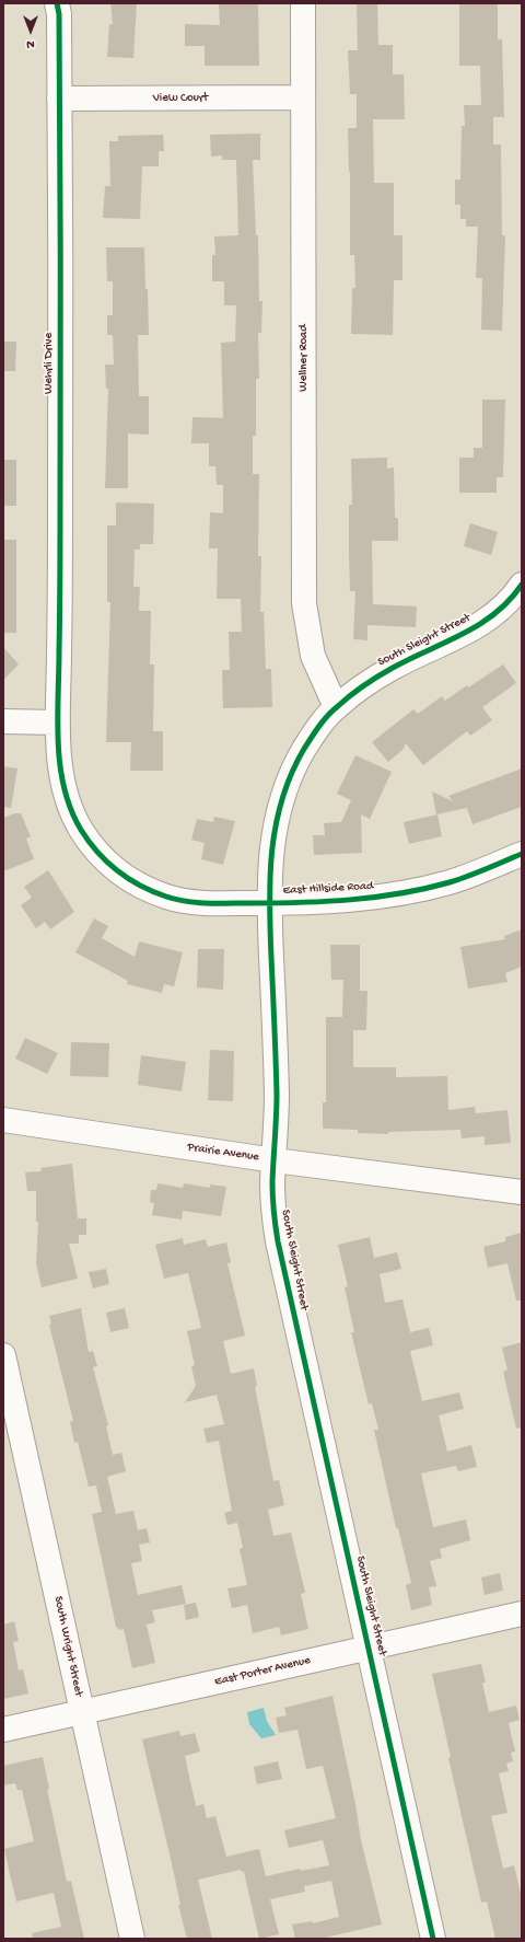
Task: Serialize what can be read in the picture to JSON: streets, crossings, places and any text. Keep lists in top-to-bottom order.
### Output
{
  "streets": {
    "street": [
      "View Court",
      "Wellner Road",
      "Wehrli Drive",
      "South Sleight Street",
      "East Hillside Road",
      "Prairie Avenue",
      "South Wright Street",
      "East Porter Avenue"
    ]
  },
  "crossings": [
    ["View Court", "Wellner Road"],
    ["View Court", "Wehrli Drive"],
    ["Wellner Road", "South Sleight Street"],
    ["Wehrli Drive", "East Hillside Road"],
    ["South Sleight Street", "East Hillside Road"],
    ["South Sleight Street", "Prairie Avenue"],
    ["South Sleight Street", "East Porter Avenue"],
    ["South Wright Street", "East Porter Avenue"]
  ],
  "north": "bottom"
}
